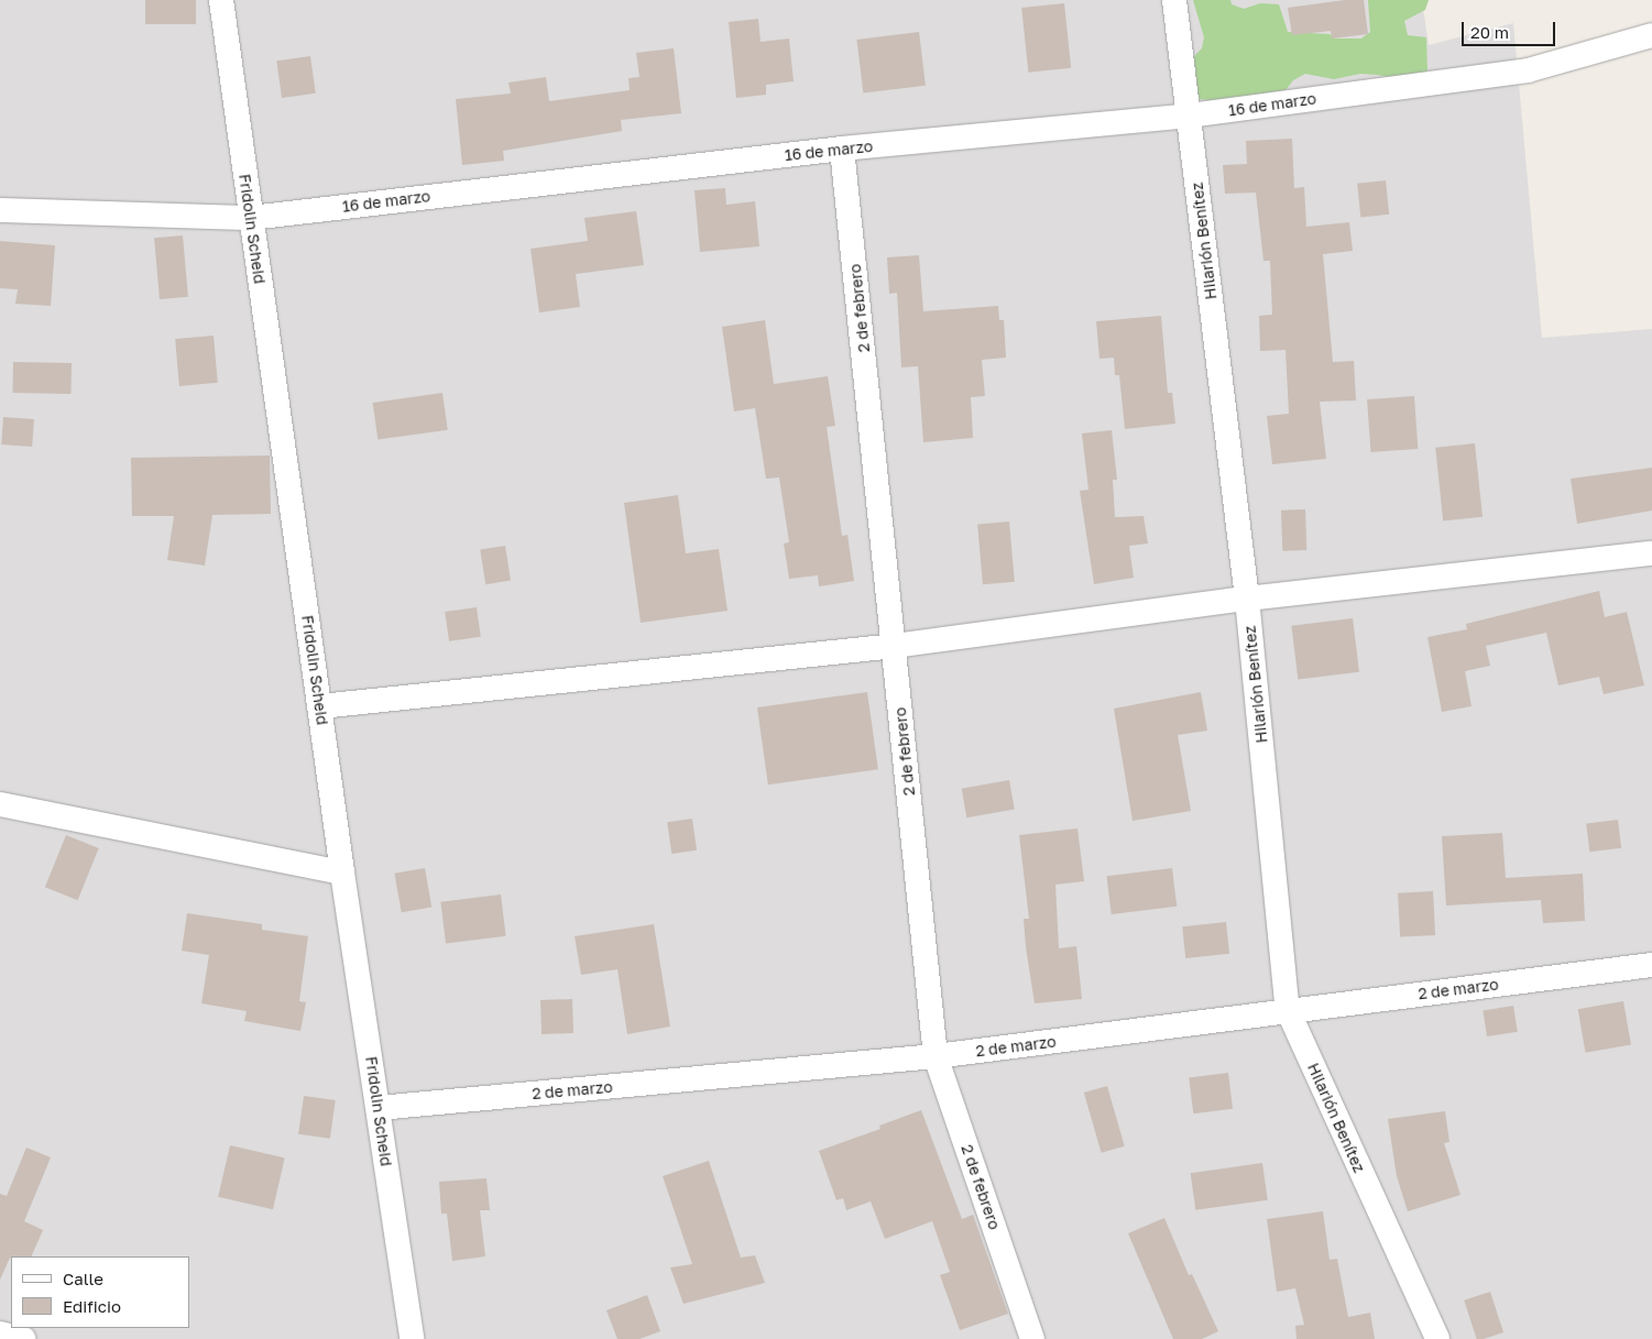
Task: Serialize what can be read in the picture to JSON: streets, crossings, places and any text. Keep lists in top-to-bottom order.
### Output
{
  "streets": {
    "street": [
      "16 de marzo",
      "Fridolin Scheid",
      "Hilarión Benítez",
      "2 de febrero",
      "2 de marzo"
    ]
  },
  "crossings": [
    ["16 de marzo", "Fridolin Scheid"],
    ["16 de marzo", "Hilarión Benítez"],
    ["16 de marzo", "2 de febrero"],
    ["Fridolin Scheid", "2 de marzo"],
    ["Hilarión Benítez", "2 de marzo"],
    ["2 de febrero", "2 de marzo"]
  ],
  "legend": ["Calle", "Edificio"],
  "scale_bar": "20 m"
}
